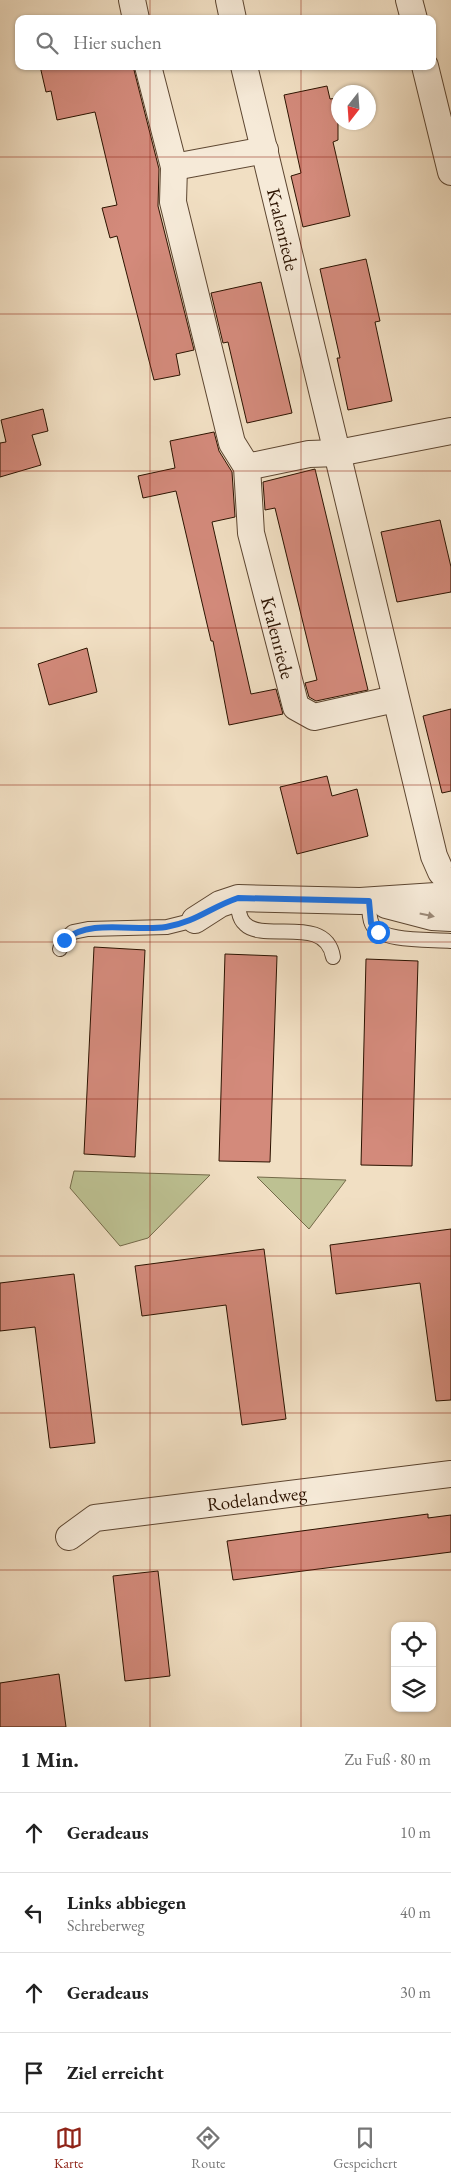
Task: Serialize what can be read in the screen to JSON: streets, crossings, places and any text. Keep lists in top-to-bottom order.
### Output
{
  "streets": {
    "street": ["Kralenriede", "Rodelandweg"]
  },
  "north": "bottom",
  "page": {
    "search": "Hier suchen",
    "heading": ["1 Min.", "Zu Fuß · 80 m"],
    "list": [
      ["Geradeaus", "10 m"],
      ["Links abbiegen", "Schreberweg", "40 m"],
      ["Geradeaus", "30 m"],
      "Ziel erreicht"
    ],
    "nav": ["Karte", "Route", "Gespeichert"]
  }
}
